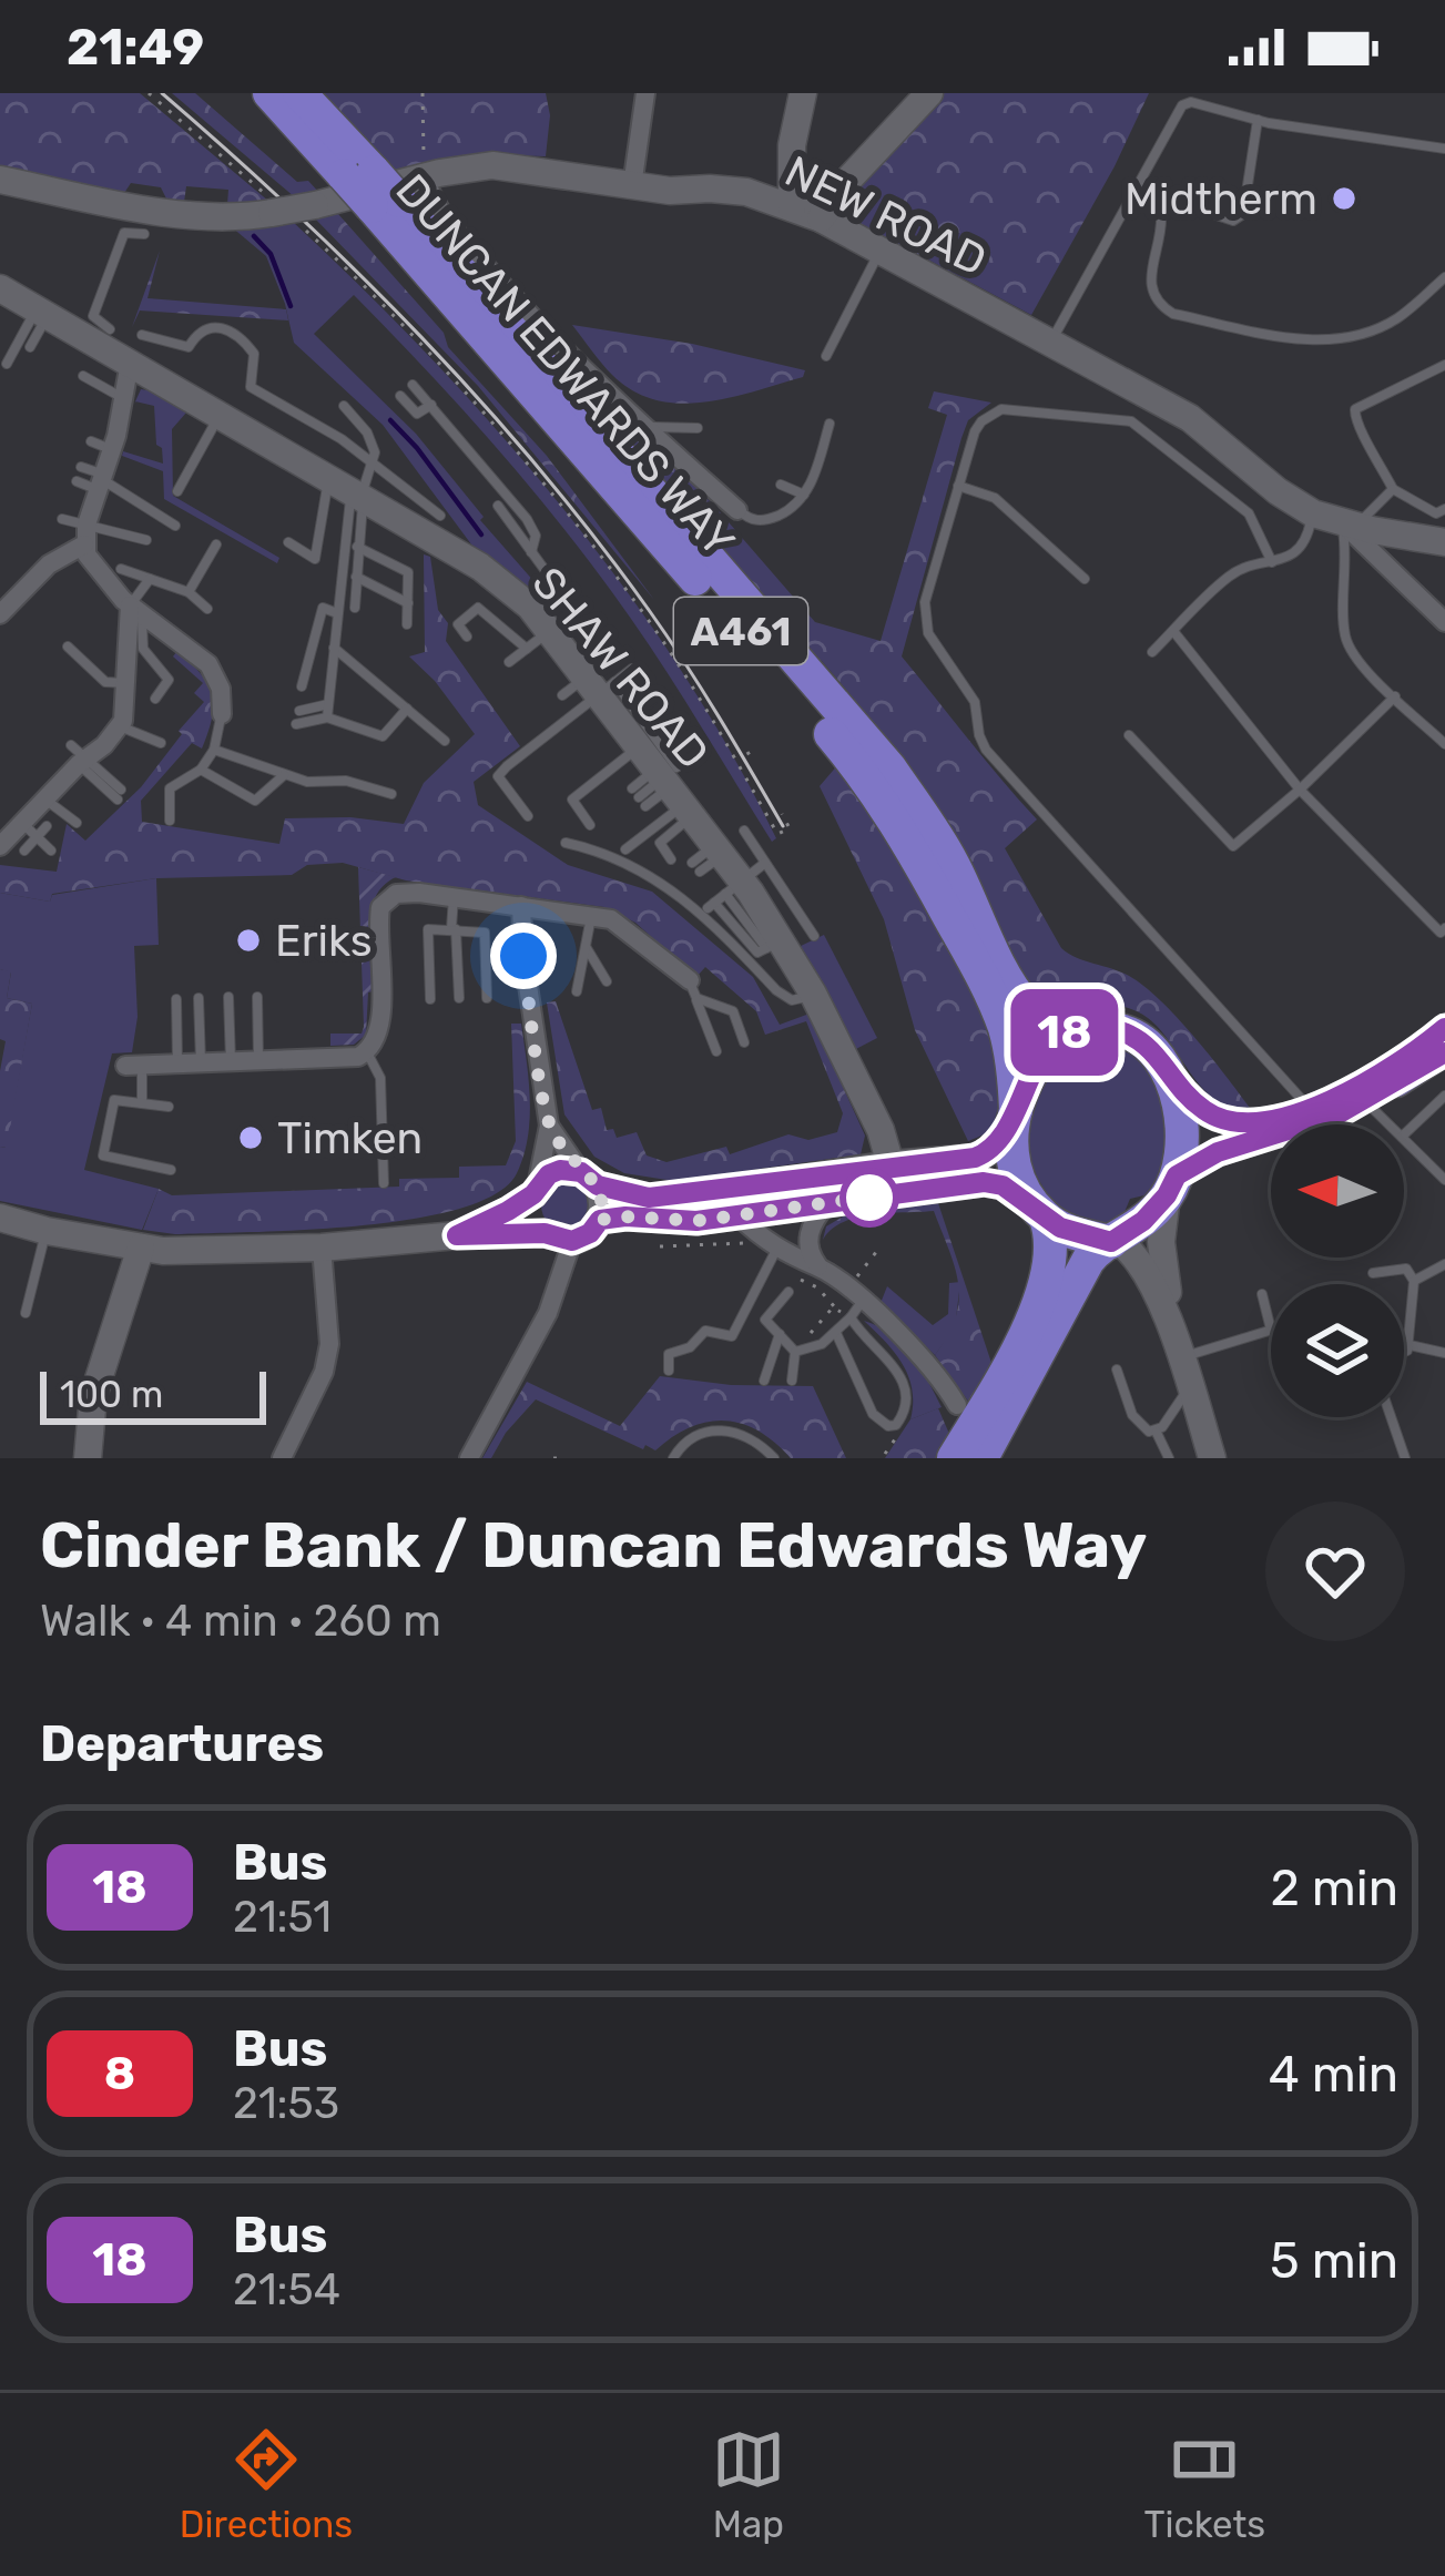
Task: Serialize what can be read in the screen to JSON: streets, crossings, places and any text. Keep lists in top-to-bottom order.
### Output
{
  "streets": {
    "highway": ["DUNCAN EDWARDS WAY", "A461"],
    "street": ["NEW ROAD", "SHAW ROAD"]
  },
  "crossings": [
    ["NEW ROAD", "DUNCAN EDWARDS WAY"],
    ["DUNCAN EDWARDS WAY", "A461"]
  ],
  "places": ["Midtherm", "Eriks", "Timken"],
  "lines": ["bus line 18"],
  "scale_bar": "100 m",
  "north": "left",
  "page": {
    "status": "21:49",
    "on_map": "18",
    "scale": "100 m",
    "heading": [
      ["Cinder Bank / Duncan Edwards Way", "Walk · 4 min · 260 m"],
      "Departures"
    ],
    "list": [
      {
        "mark": "18",
        "name": "Bus",
        "note": "21:51",
        "value": "2 min"
      },
      {
        "mark": "8",
        "name": "Bus",
        "note": "21:53",
        "value": "4 min"
      },
      {
        "mark": "18",
        "name": "Bus",
        "note": "21:54",
        "value": "5 min"
      }
    ],
    "tabs": ["Directions", "Map", "Tickets"]
  }
}
